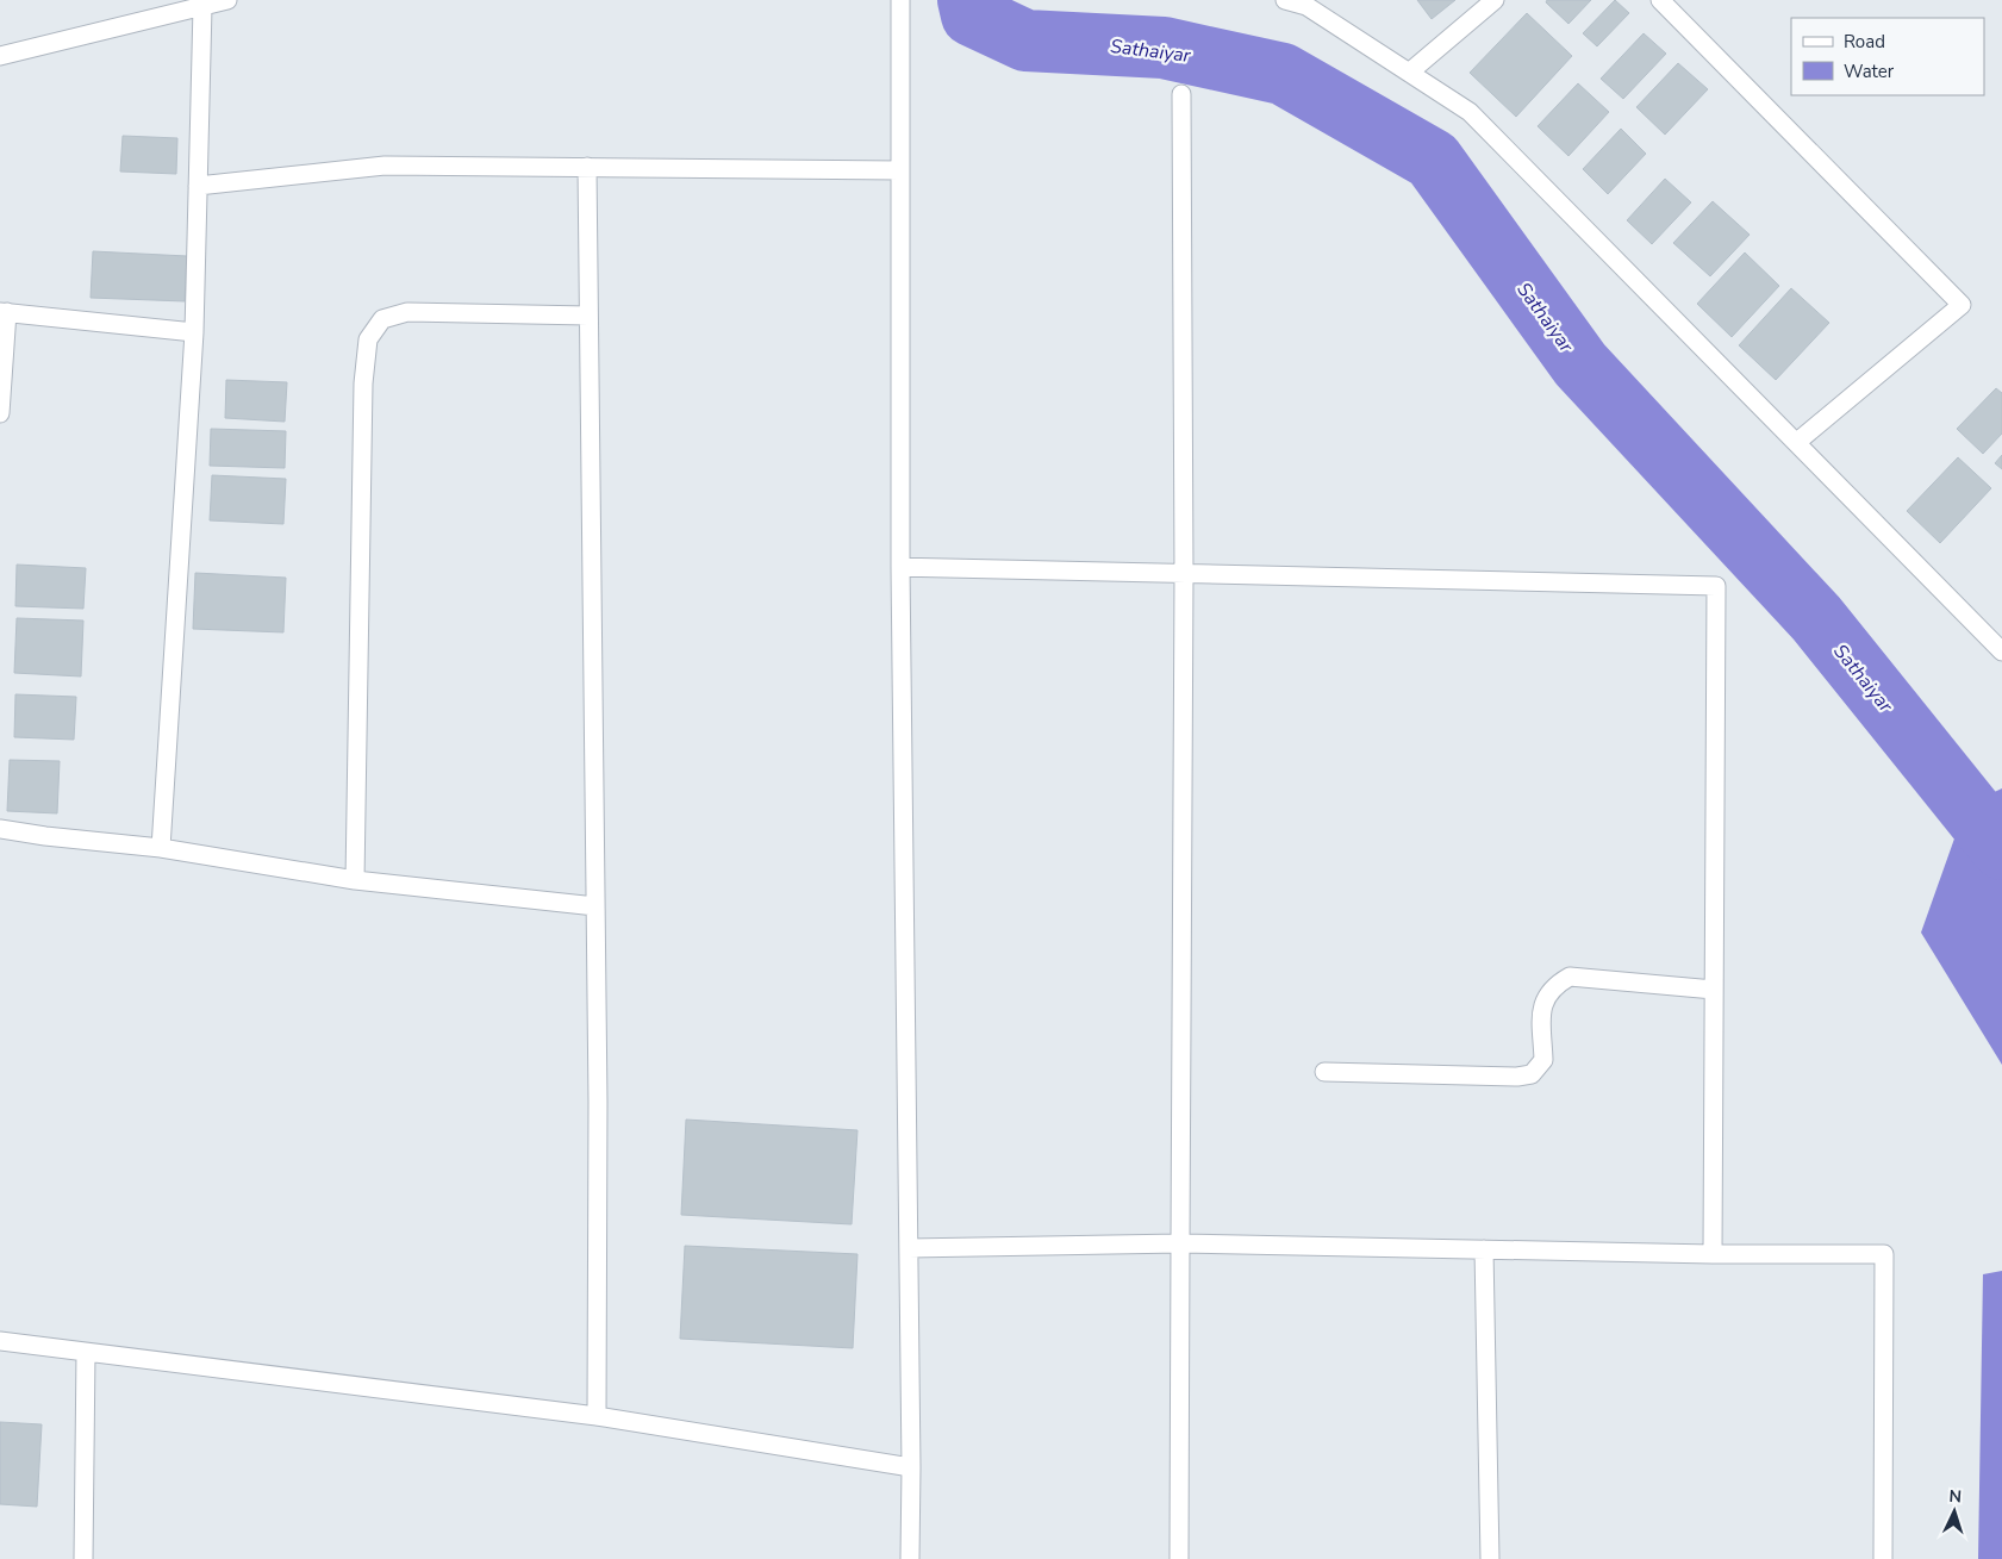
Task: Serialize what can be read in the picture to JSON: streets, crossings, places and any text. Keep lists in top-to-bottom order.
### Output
{
  "water": ["Sathaiyar"],
  "legend": ["Road", "Water"],
  "north": "top"
}
